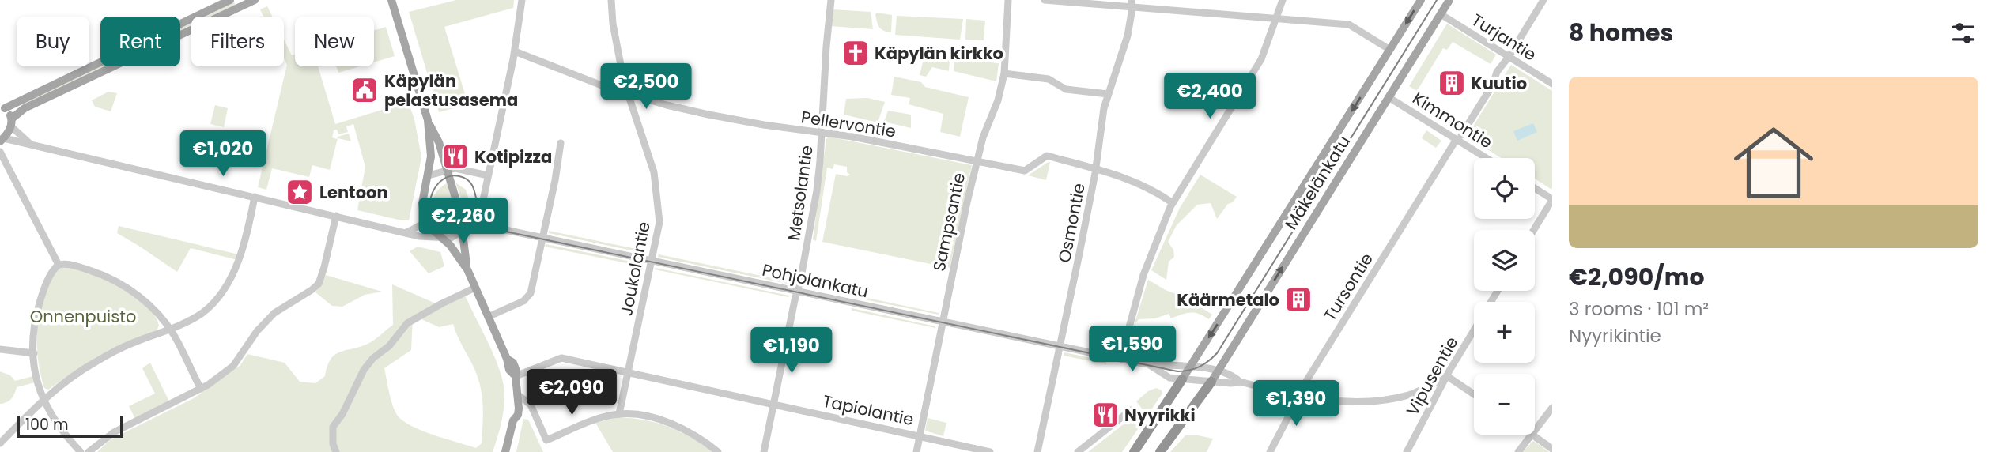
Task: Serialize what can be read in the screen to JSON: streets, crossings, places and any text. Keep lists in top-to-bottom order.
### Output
{
  "streets": {
    "main road": ["Mäkelänkatu"],
    "street": [
      "Turjantie",
      "Kimmontie",
      "Pellervontie",
      "Metsolantie",
      "Sampsantie",
      "Osmontie",
      "Joukolantie",
      "Pohjolankatu",
      "Tursontie",
      "Vipusentie",
      "Tapiolantie"
    ]
  },
  "crossings": [
    ["Turjantie", "Mäkelänkatu"],
    ["Turjantie", "Tursontie"],
    ["Kimmontie", "Mäkelänkatu"],
    ["Kimmontie", "Tursontie"],
    ["Pellervontie", "Metsolantie"],
    ["Pellervontie", "Sampsantie"],
    ["Pellervontie", "Osmontie"],
    ["Pellervontie", "Joukolantie"],
    ["Mäkelänkatu", "Pohjolankatu"],
    ["Metsolantie", "Pohjolankatu"],
    ["Metsolantie", "Tapiolantie"],
    ["Sampsantie", "Pohjolankatu"],
    ["Sampsantie", "Tapiolantie"],
    ["Osmontie", "Pohjolankatu"],
    ["Joukolantie", "Pohjolankatu"],
    ["Joukolantie", "Tapiolantie"]
  ],
  "parks": ["Onnenpuisto"],
  "places": {
    "church": ["Käpylän kirkko"],
    "building": ["Kuutio", "Käärmetalo"],
    "public building": ["Käpylän pelastusasema"],
    "restaurant": ["Kotipizza", "Nyyrikki"],
    "place": ["Lentoon"]
  },
  "scale_bar": "100 m",
  "page": {
    "heading": "8 homes",
    "chip": [
      "Buy",
      "Rent",
      "Filters",
      "New"
    ],
    "price": [
      "€2,500",
      "€2,400",
      "€1,020",
      "€2,260",
      "€1,590",
      "€1,190",
      "€2,090",
      "€1,390"
    ],
    "list": [
      {
        "name": "€2,090/mo",
        "note": "3 rooms · 101 m² · Nyyrikintie"
      }
    ],
    "map_buttons": ["+", "−"],
    "scale": "100 m"
  }
}
